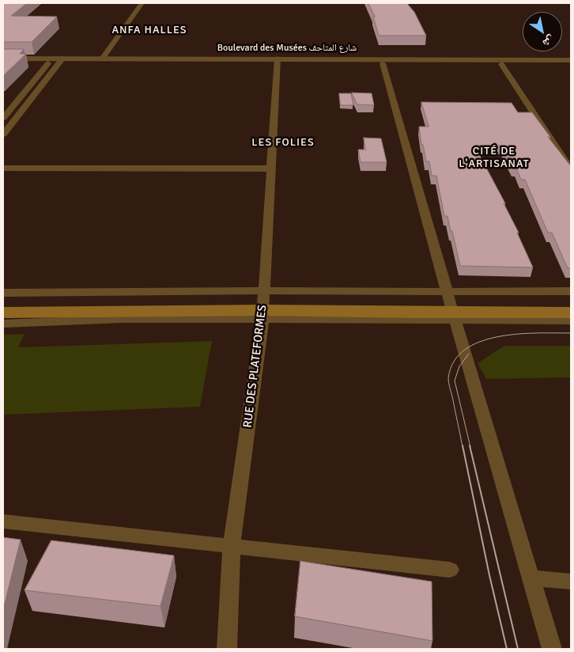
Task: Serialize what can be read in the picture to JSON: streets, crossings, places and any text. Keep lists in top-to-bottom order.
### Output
{
  "streets": {
    "street": ["Boulevard des Musées شارع المتاحف", "RUE DES PLATEFORMES"]
  },
  "crossings": [
    ["Boulevard des Musées شارع المتاحف", "RUE DES PLATEFORMES"]
  ],
  "districts": ["ANFA HALLES", "LES FOLIES", "CITÉ DE L'ARTISANAT"],
  "north": "bottom right"
}
